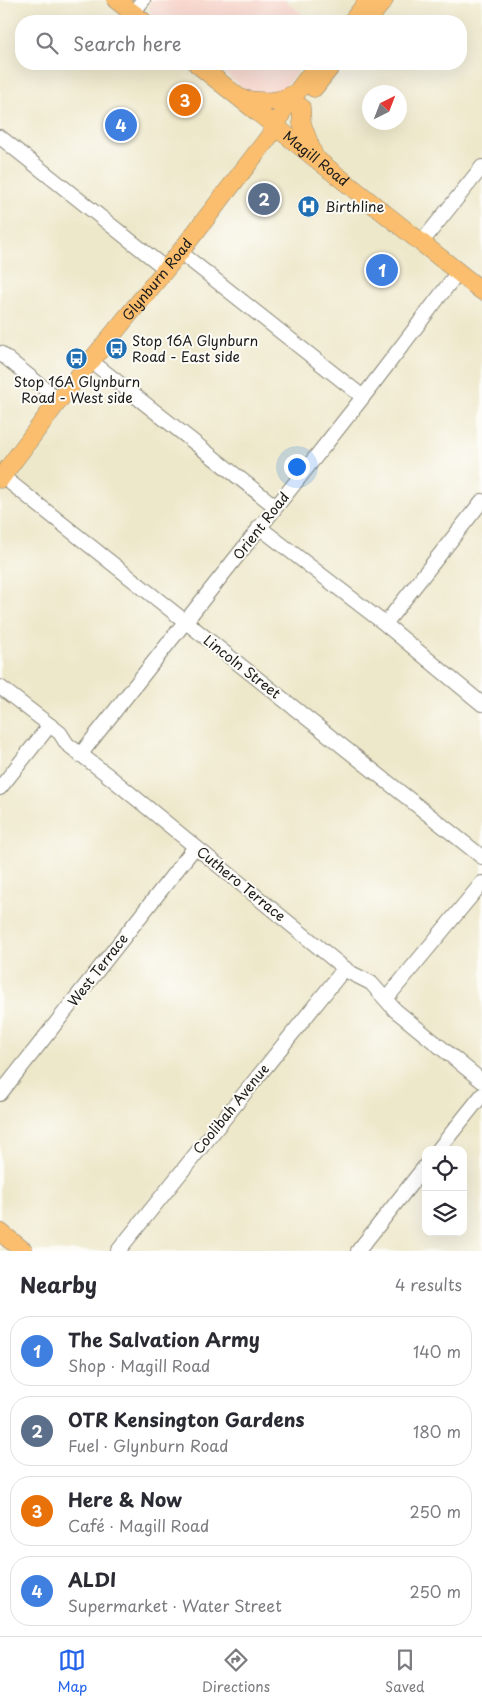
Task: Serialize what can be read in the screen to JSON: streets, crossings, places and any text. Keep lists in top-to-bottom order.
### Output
{
  "streets": {
    "main road": ["Magill Road", "Glynburn Road"],
    "street": [
      "Orient Road",
      "Lincoln Street",
      "Cuthero Terrace",
      "West Terrace",
      "Coolibah Avenue"
    ]
  },
  "crossings": [
    ["Magill Road", "Glynburn Road"],
    ["Magill Road", "Orient Road"],
    ["Glynburn Road", "Lincoln Street"],
    ["Orient Road", "Lincoln Street"],
    ["Orient Road", "Cuthero Terrace"],
    ["Cuthero Terrace", "West Terrace"],
    ["Cuthero Terrace", "Coolibah Avenue"]
  ],
  "places": {
    "hospital": ["Birthline"],
    "bus stop": ["Stop 16A Glynburn Road - East side", "Stop 16A Glynburn Road - West side"]
  },
  "north": "top right",
  "page": {
    "search": "Search here",
    "pins": [
      "3",
      "4",
      "2",
      "1"
    ],
    "heading": ["Nearby", "4 results"],
    "list": [
      {
        "mark": "1",
        "name": "The Salvation Army",
        "note": "Shop · Magill Road",
        "value": "140 m"
      },
      {
        "mark": "2",
        "name": "OTR Kensington Gardens",
        "note": "Fuel · Glynburn Road",
        "value": "180 m"
      },
      {
        "mark": "3",
        "name": "Here & Now",
        "note": "Café · Magill Road",
        "value": "250 m"
      },
      {
        "mark": "4",
        "name": "ALDI",
        "note": "Supermarket · Water Street",
        "value": "250 m"
      }
    ],
    "nav": ["Map", "Directions", "Saved"]
  }
}
